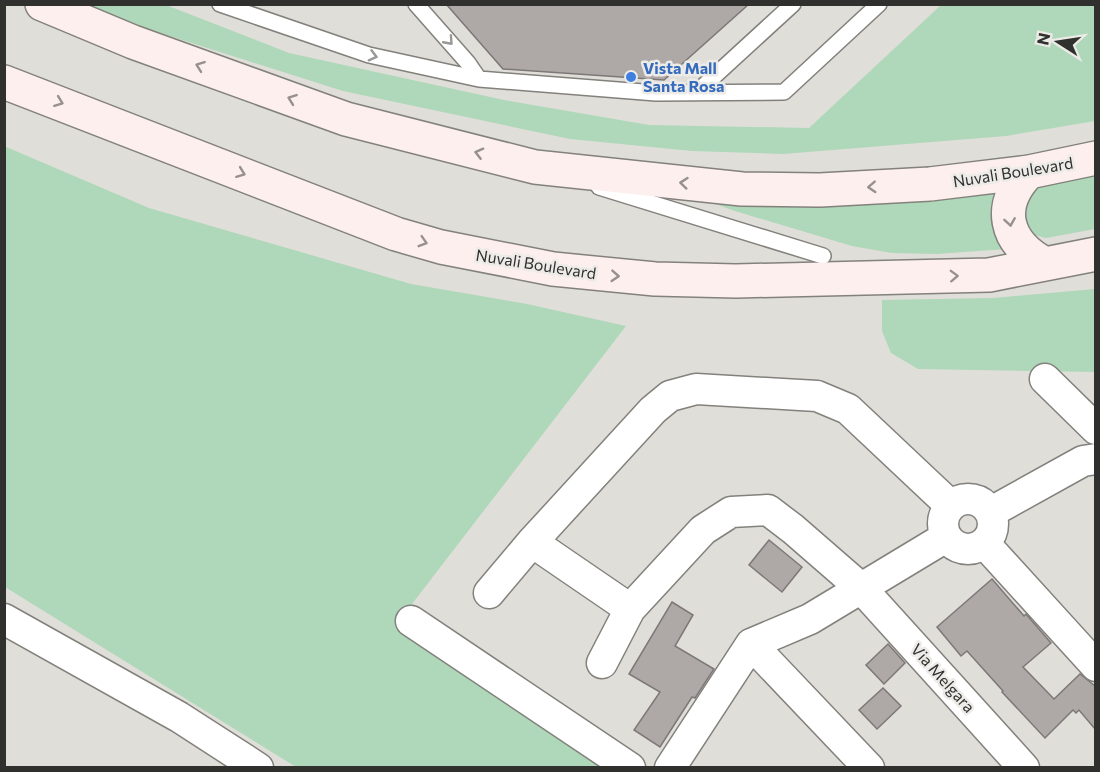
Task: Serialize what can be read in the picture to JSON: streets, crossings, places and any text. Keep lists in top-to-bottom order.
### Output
{
  "streets": {
    "main road": ["Nuvali Boulevard"],
    "street": ["Via Melgara"]
  },
  "places": ["Vista Mall Santa Rosa"],
  "north": "left"
}
